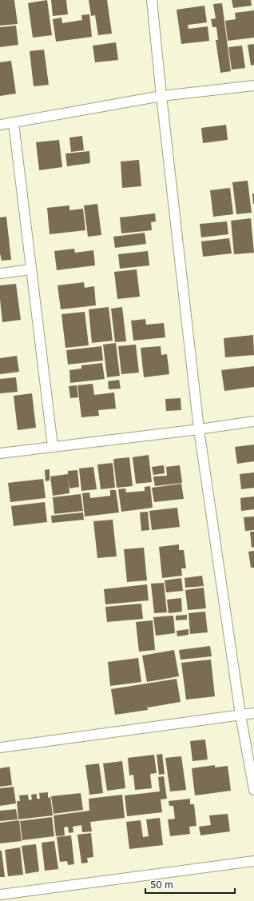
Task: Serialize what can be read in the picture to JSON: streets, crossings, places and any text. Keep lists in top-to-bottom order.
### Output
{
  "scale_bar": "50 m"
}
